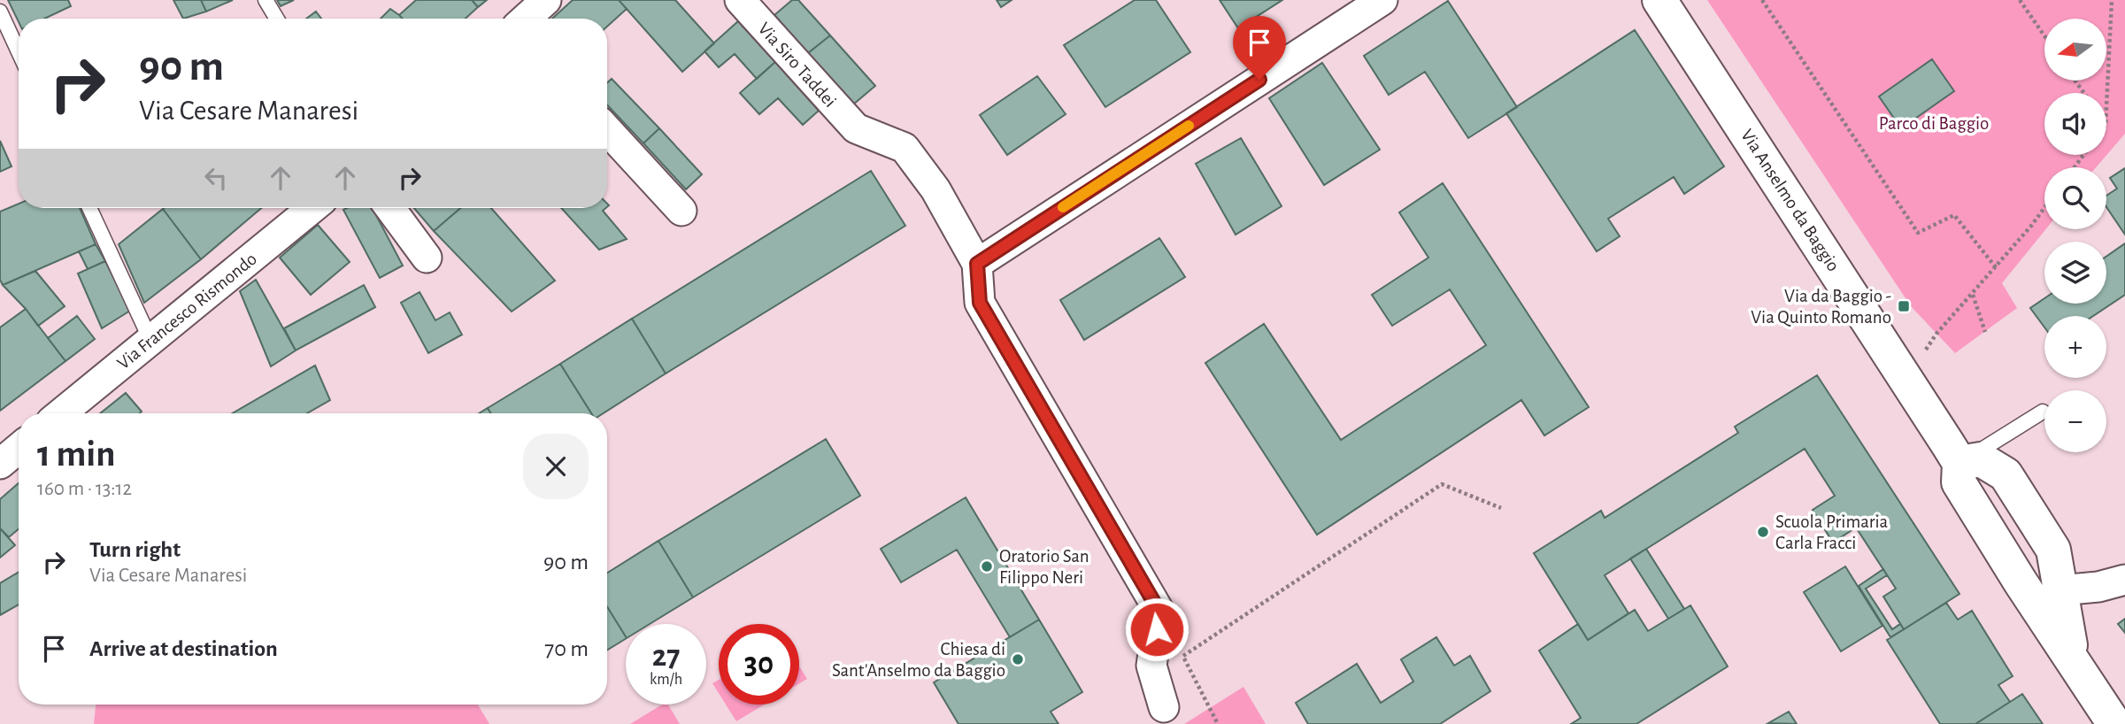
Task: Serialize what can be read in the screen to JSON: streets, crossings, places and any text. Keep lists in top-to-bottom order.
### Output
{
  "streets": {
    "street": ["Via Siro Taddei", "Via Anselmo da Baggio", "Via Francesco Rismondo"]
  },
  "parks": ["Parco di Baggio"],
  "places": {
    "transit": ["Via da Baggio - Via Quinto Romano"],
    "other": ["Scuola Primaria Carla Fracci", "Oratorio San Filippo Neri", "Chiesa di Sant'Anselmo da Baggio"]
  },
  "north": "left",
  "page": {
    "map_buttons": ["+", "−"],
    "turn": ["90 m", "Via Cesare Manaresi"],
    "heading": ["1 min", "160 m · 13:12"],
    "list": [
      {
        "name": "Turn right",
        "note": "Via Cesare Manaresi",
        "value": "90 m"
      },
      {
        "name": "Arrive at destination",
        "value": "70 m"
      }
    ],
    "speed": "27 km/h",
    "limit": "30"
  }
}
